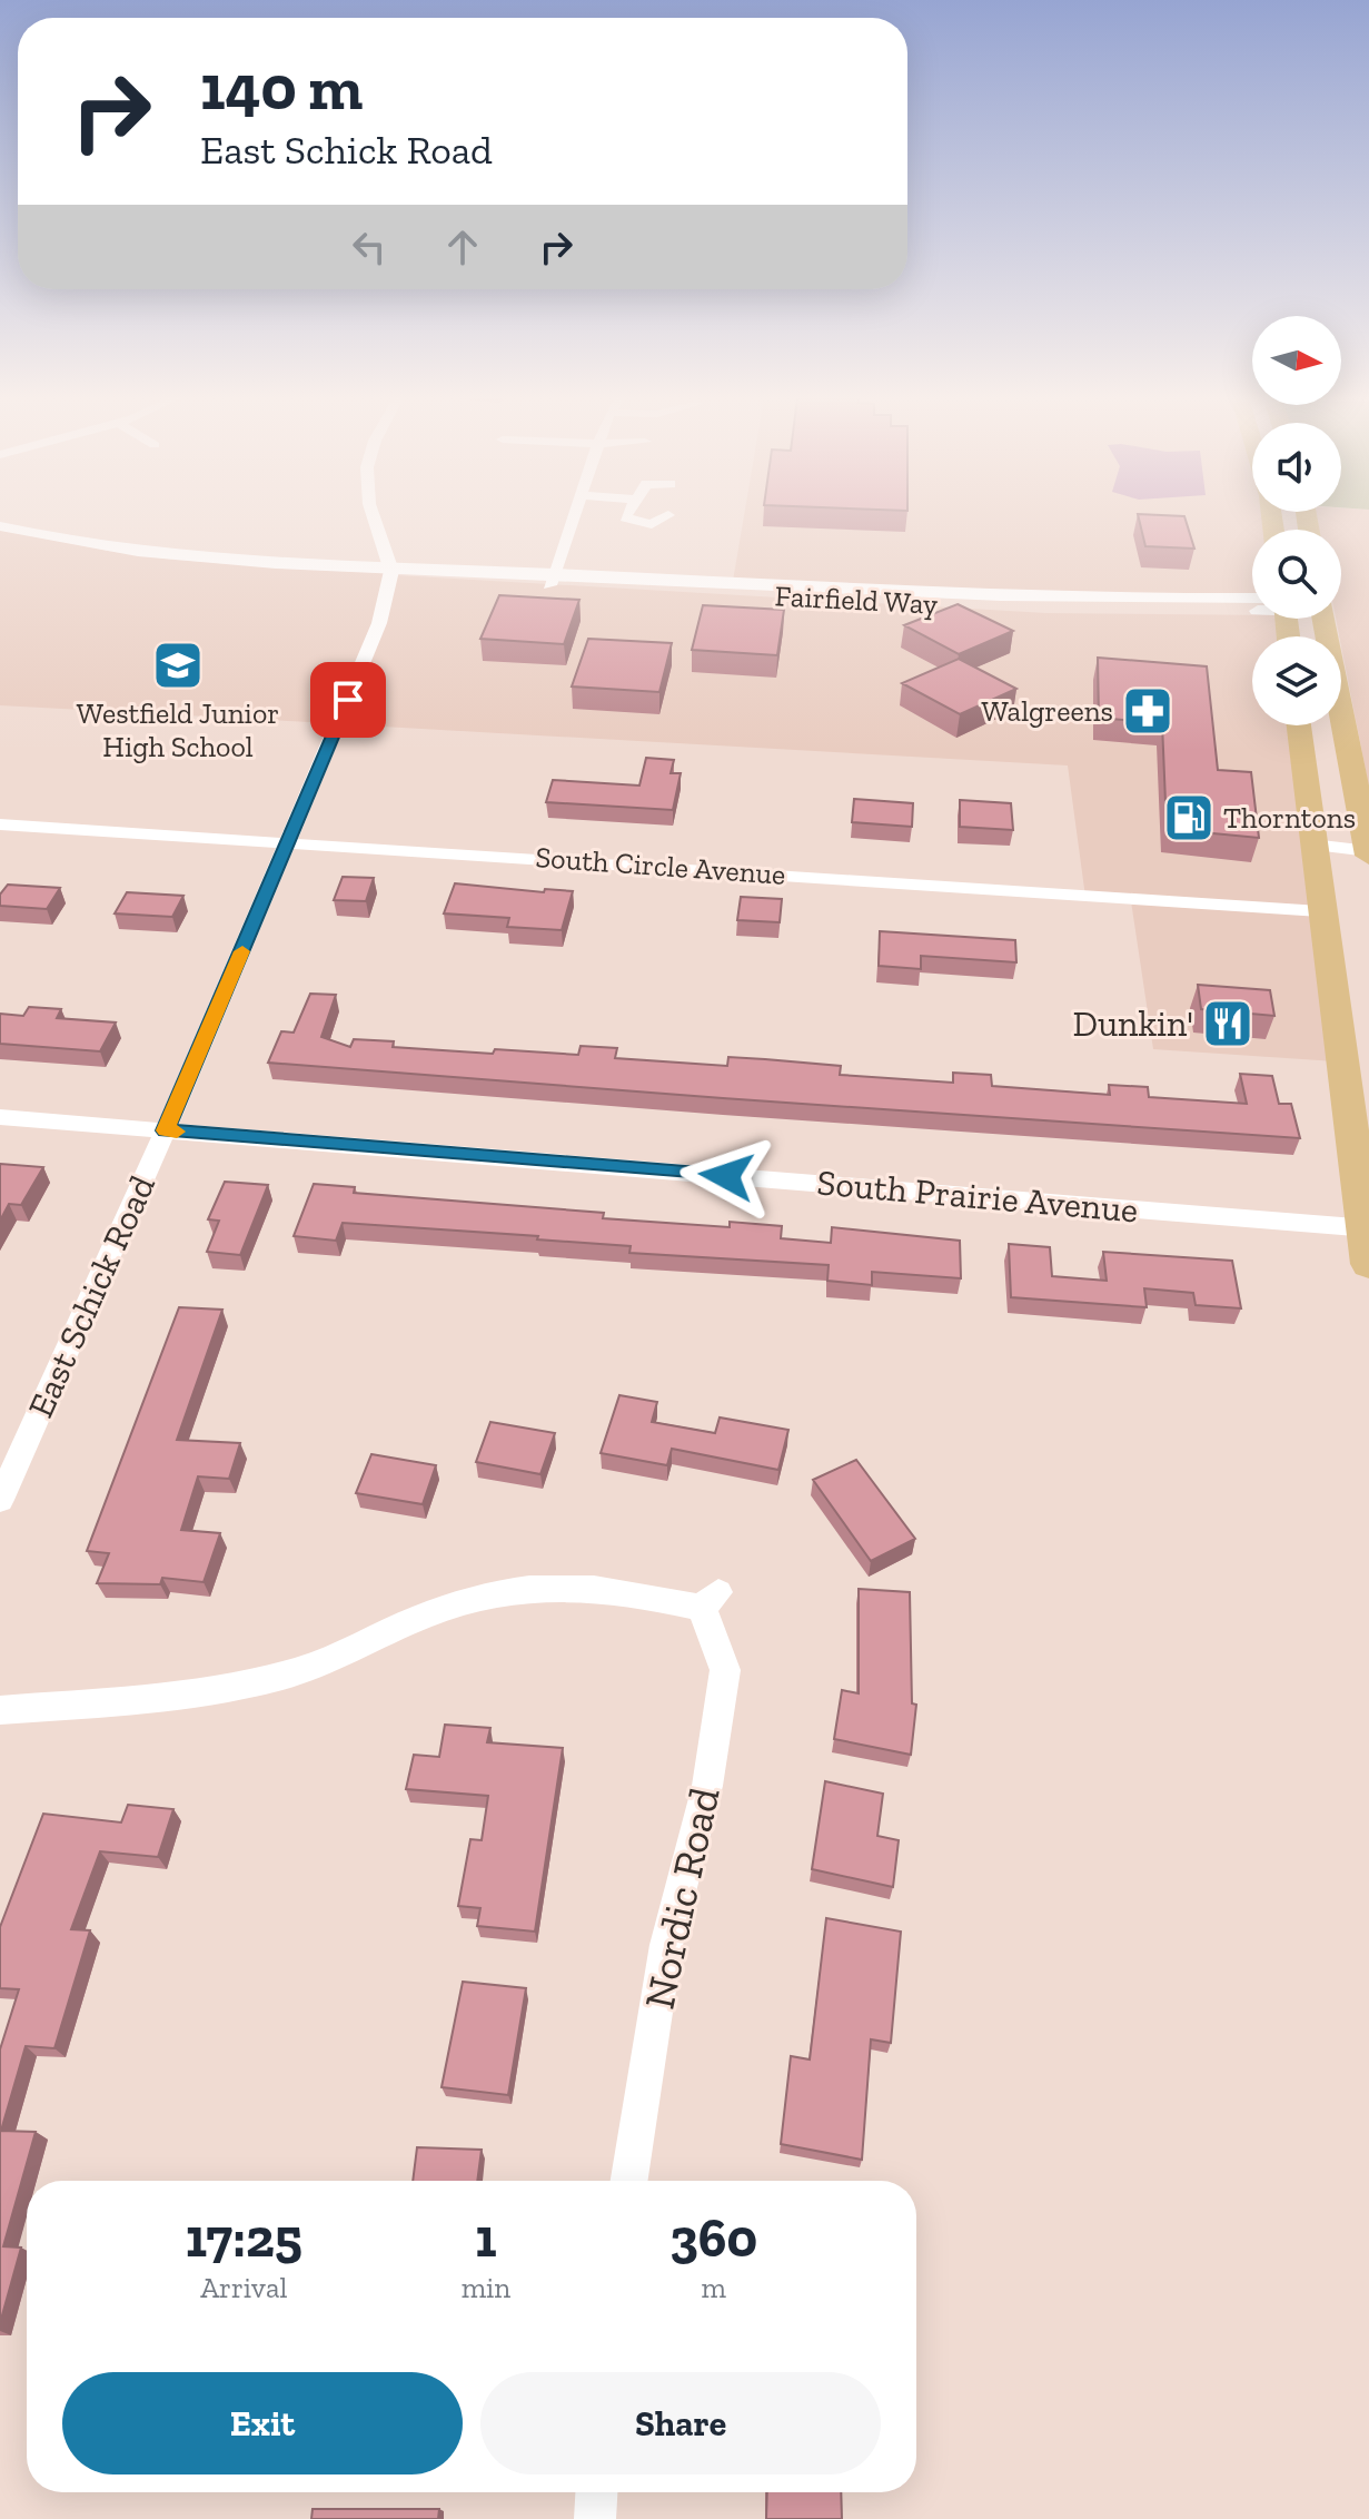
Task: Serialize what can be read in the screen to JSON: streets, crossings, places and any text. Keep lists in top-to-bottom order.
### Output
{
  "streets": {
    "street": [
      "Fairfield Way",
      "South Circle Avenue",
      "South Prairie Avenue",
      "East Schick Road",
      "Nordic Road"
    ]
  },
  "crossings": [
    ["Fairfield Way", "East Schick Road"],
    ["South Circle Avenue", "East Schick Road"],
    ["South Prairie Avenue", "East Schick Road"]
  ],
  "places": {
    "school or university": ["Westfield Junior High School"],
    "pharmacy": ["Walgreens"],
    "fuel station": ["Thorntons"],
    "restaurant": ["Dunkin'"]
  },
  "north": "right",
  "page": {
    "turn": ["140 m", "East Schick Road"],
    "eta": [
      "17:25",
      "Arrival",
      "1",
      "min",
      "360",
      "m"
    ],
    "buttons": ["Exit", "Share"]
  }
}
